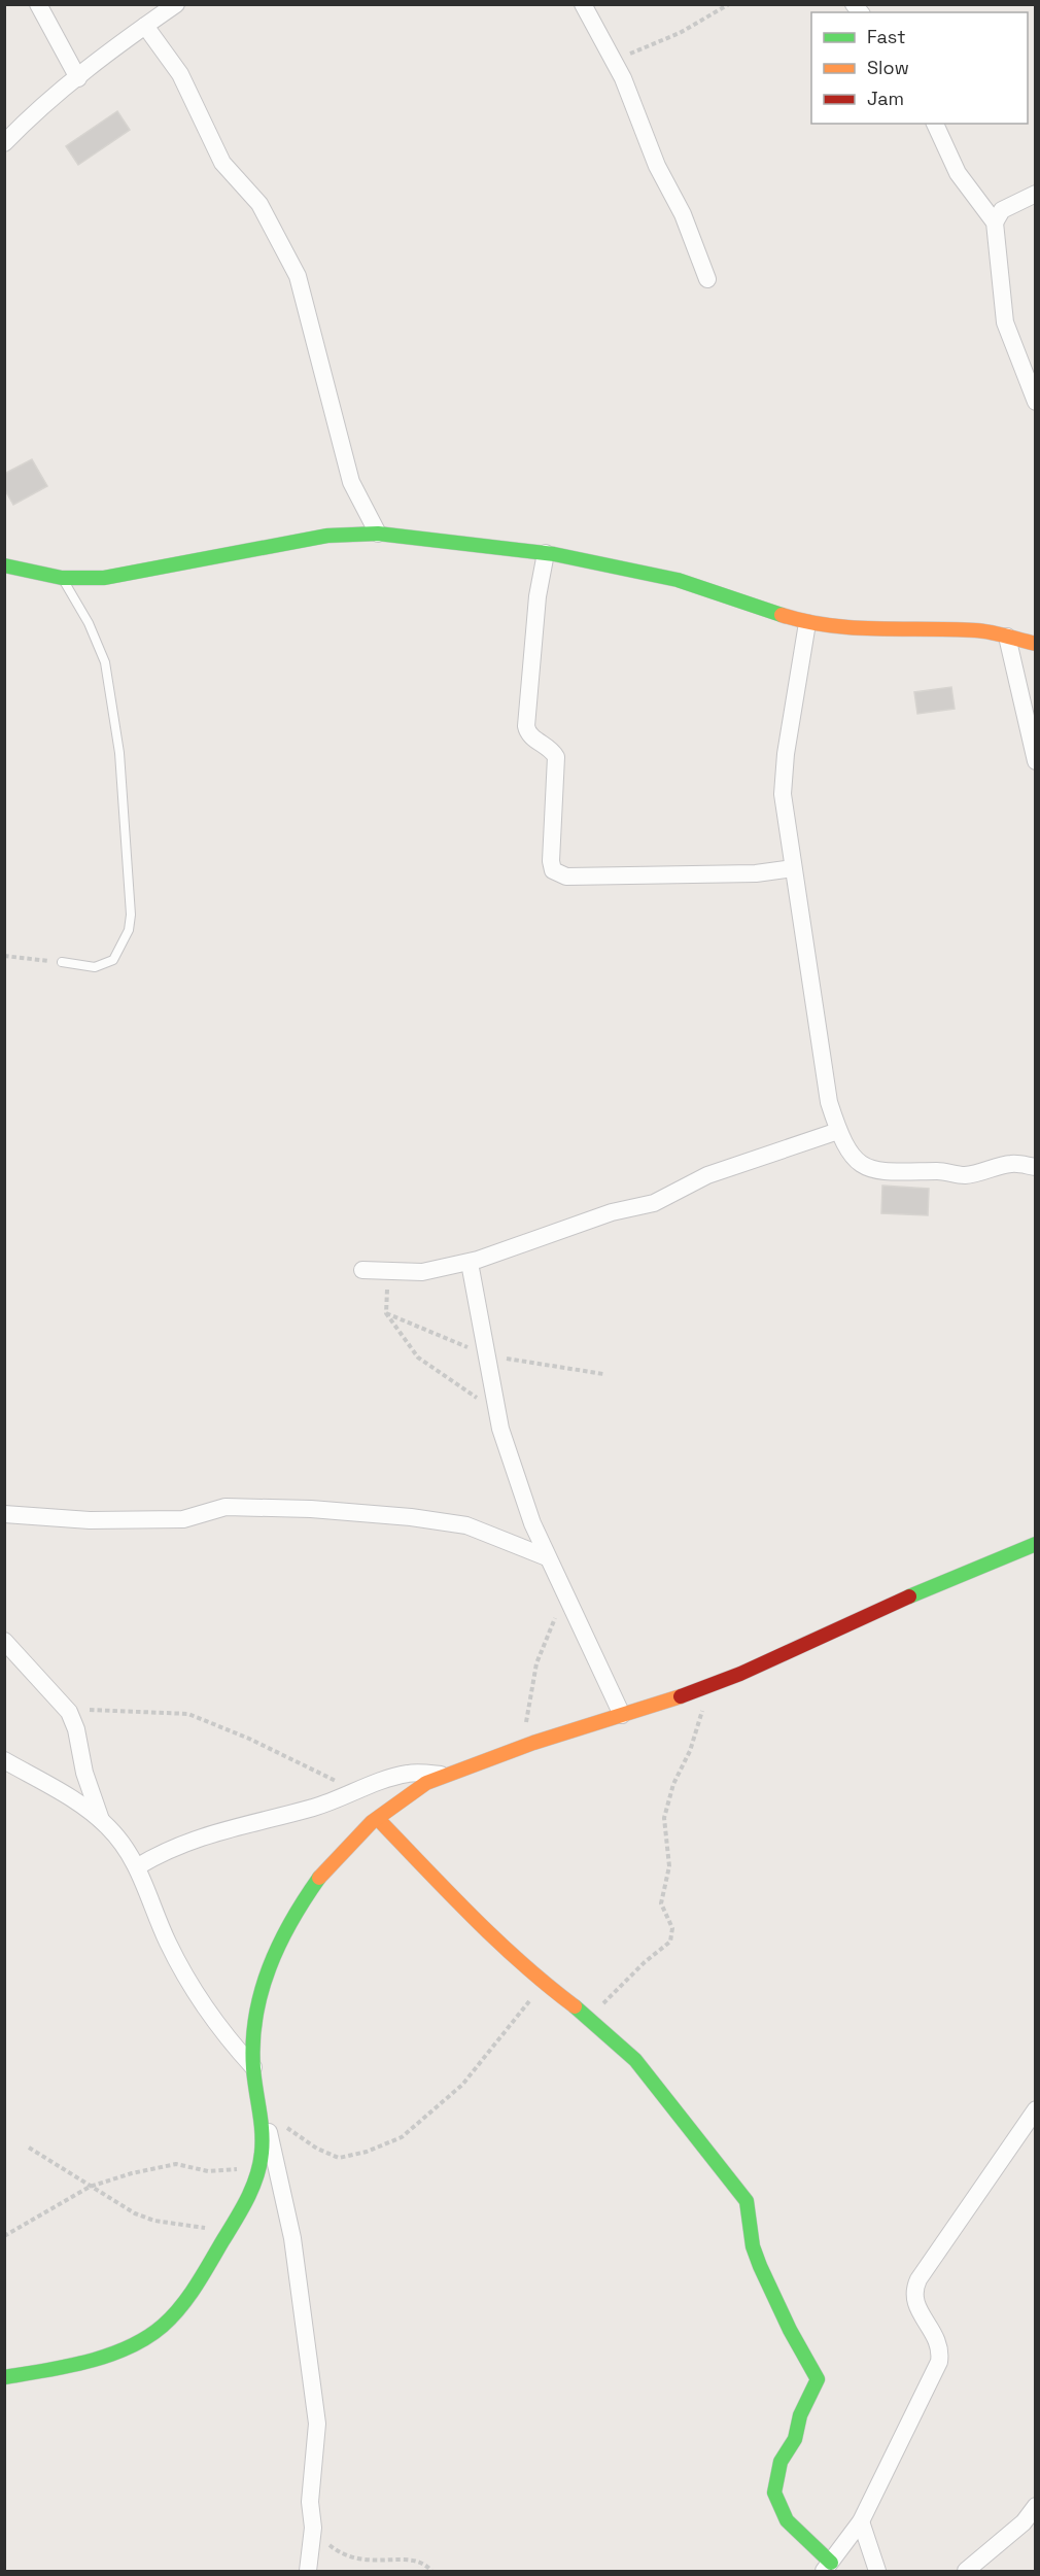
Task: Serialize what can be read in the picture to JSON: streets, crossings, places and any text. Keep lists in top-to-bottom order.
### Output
{
  "legend": ["Fast", "Slow", "Jam"]
}
